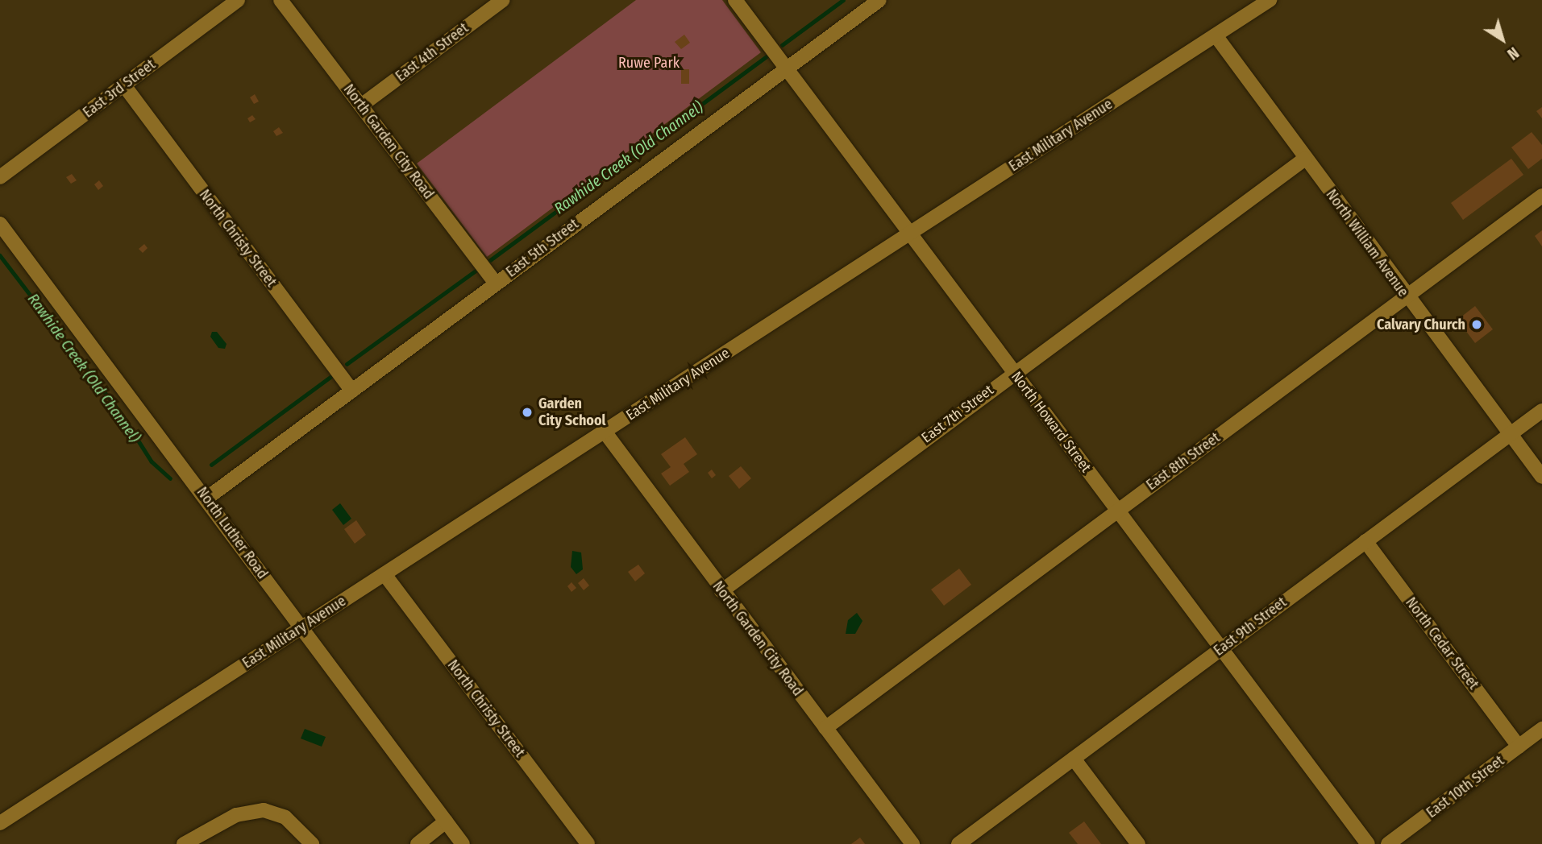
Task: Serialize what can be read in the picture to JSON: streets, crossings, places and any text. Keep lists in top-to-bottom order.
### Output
{
  "streets": {
    "street": [
      "East 4th Street",
      "East 3rd Street",
      "East Military Avenue",
      "North Garden City Road",
      "North Christy Street",
      "North William Avenue",
      "East 5th Street",
      "East 7th Street",
      "North Howard Street",
      "East 8th Street",
      "North Luther Road",
      "East 9th Street",
      "North Cedar Street",
      "East 10th Street"
    ]
  },
  "crossings": [
    ["East 4th Street", "North Garden City Road"],
    ["East 3rd Street", "North Christy Street"],
    ["East Military Avenue", "North Garden City Road"],
    ["East Military Avenue", "North Christy Street"],
    ["East Military Avenue", "North William Avenue"],
    ["East Military Avenue", "North Howard Street"],
    ["East Military Avenue", "North Luther Road"],
    ["North Garden City Road", "East 5th Street"],
    ["North Garden City Road", "East 7th Street"],
    ["North Garden City Road", "East 8th Street"],
    ["North Christy Street", "East 5th Street"],
    ["North William Avenue", "East 7th Street"],
    ["North William Avenue", "East 8th Street"],
    ["North William Avenue", "East 9th Street"],
    ["East 5th Street", "North Howard Street"],
    ["East 5th Street", "North Luther Road"],
    ["East 7th Street", "North Howard Street"],
    ["North Howard Street", "East 8th Street"],
    ["North Howard Street", "East 9th Street"],
    ["East 9th Street", "North Cedar Street"],
    ["North Cedar Street", "East 10th Street"]
  ],
  "water": ["Rawhide Creek (Old Channel)"],
  "parks": ["Ruwe Park"],
  "places": ["Calvary Church", "Garden City School"],
  "north": "bottom right"
}
